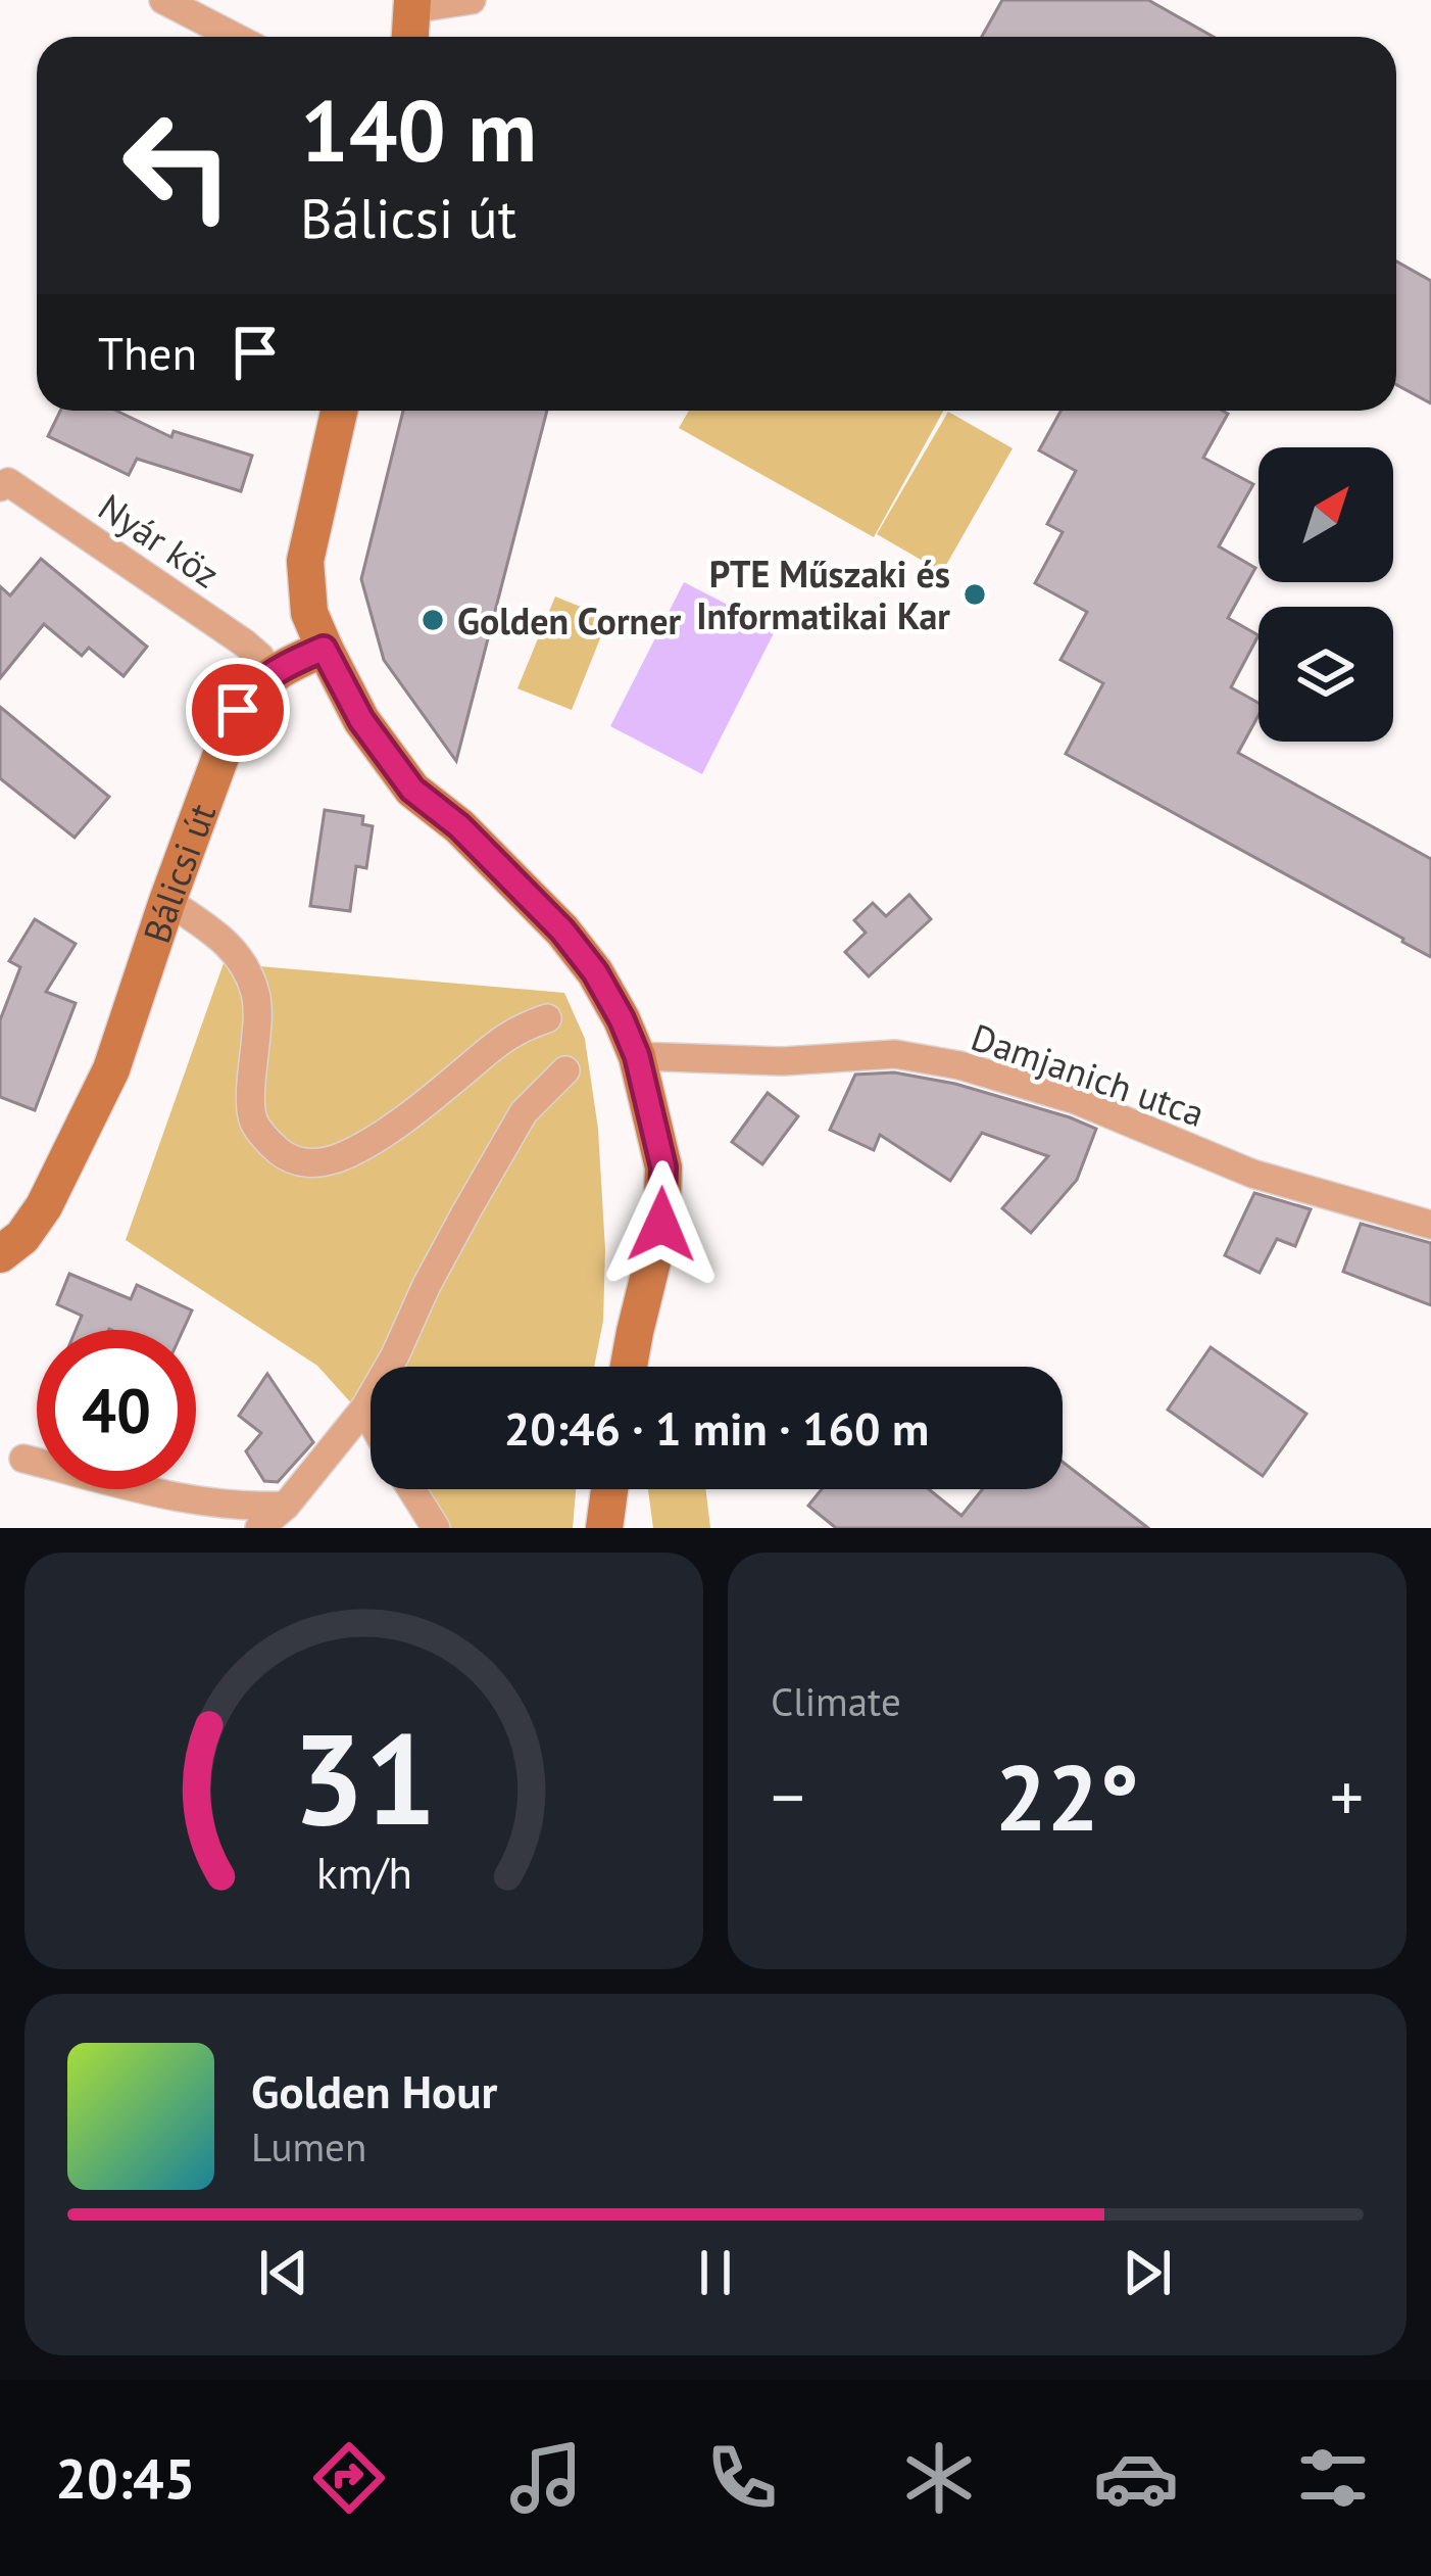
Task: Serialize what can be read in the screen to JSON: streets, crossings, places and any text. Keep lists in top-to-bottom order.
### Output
{
  "streets": {
    "street": ["Nyár köz", "Bálicsi út", "Damjanich utca"]
  },
  "crossings": [
    ["Nyár köz", "Bálicsi út"]
  ],
  "places": ["PTE Műszaki és Informatikai Kar", "Golden Corner"],
  "north": "top right",
  "page": {
    "turn": ["140 m", "Bálicsi út"],
    "then": "Then",
    "limit": "40",
    "trip": "20:46 · 1 min · 160 m",
    "tile": "Climate",
    "heat": ["−", "22°", "+"],
    "song": ["Golden Hour", "Lumen"],
    "tabs": "20:45",
    "gauge": ["31", "km/h"]
  }
}
